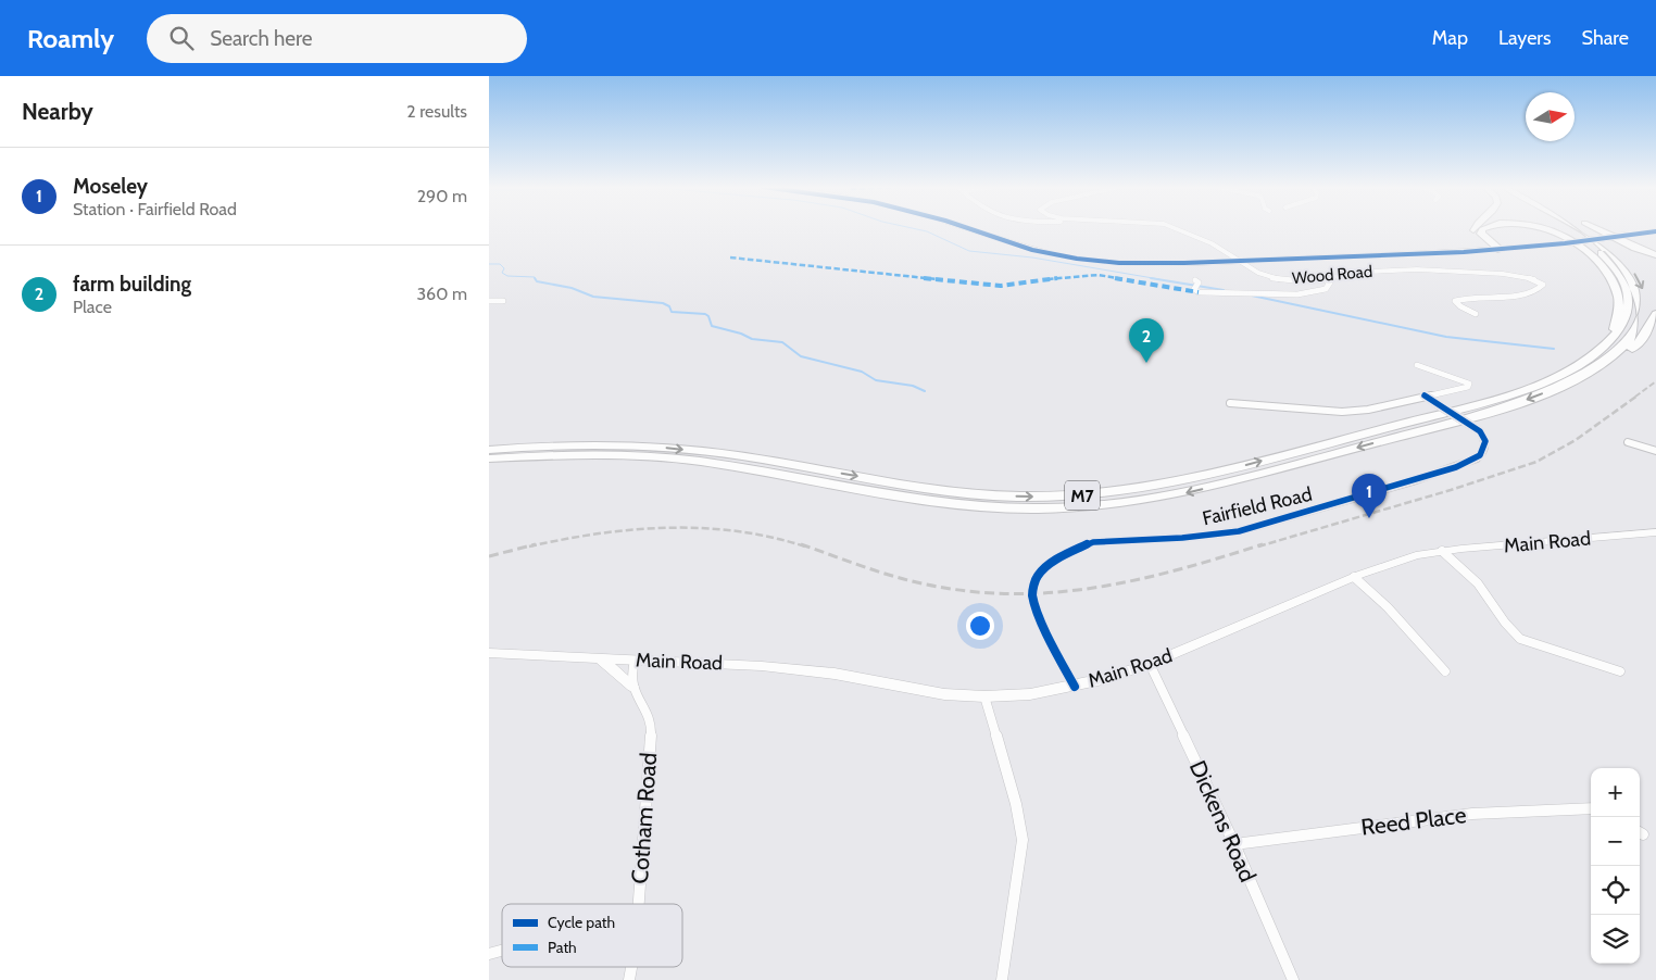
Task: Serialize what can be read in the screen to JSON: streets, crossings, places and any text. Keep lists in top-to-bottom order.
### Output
{
  "streets": {
    "highway": ["M7"],
    "street": [
      "Wood Road",
      "Fairfield Road",
      "Main Road",
      "Cotham Road",
      "Dickens Road",
      "Reed Place"
    ]
  },
  "crossings": [
    ["Fairfield Road", "Main Road"],
    ["Main Road", "Dickens Road"],
    ["Dickens Road", "Reed Place"]
  ],
  "legend": ["Cycle path", "Path"],
  "north": "right",
  "page": {
    "header": "Roamly",
    "search": "Search here",
    "nav": ["Map", "Layers", "Share"],
    "heading": ["Nearby", "2 results"],
    "list": [
      {
        "mark": "1",
        "name": "Moseley",
        "note": "Station · Fairfield Road",
        "value": "290 m"
      },
      {
        "mark": "2",
        "name": "farm building",
        "note": "Place",
        "value": "360 m"
      }
    ],
    "pins": ["2", "1"],
    "map_buttons": ["+", "−"]
  }
}
